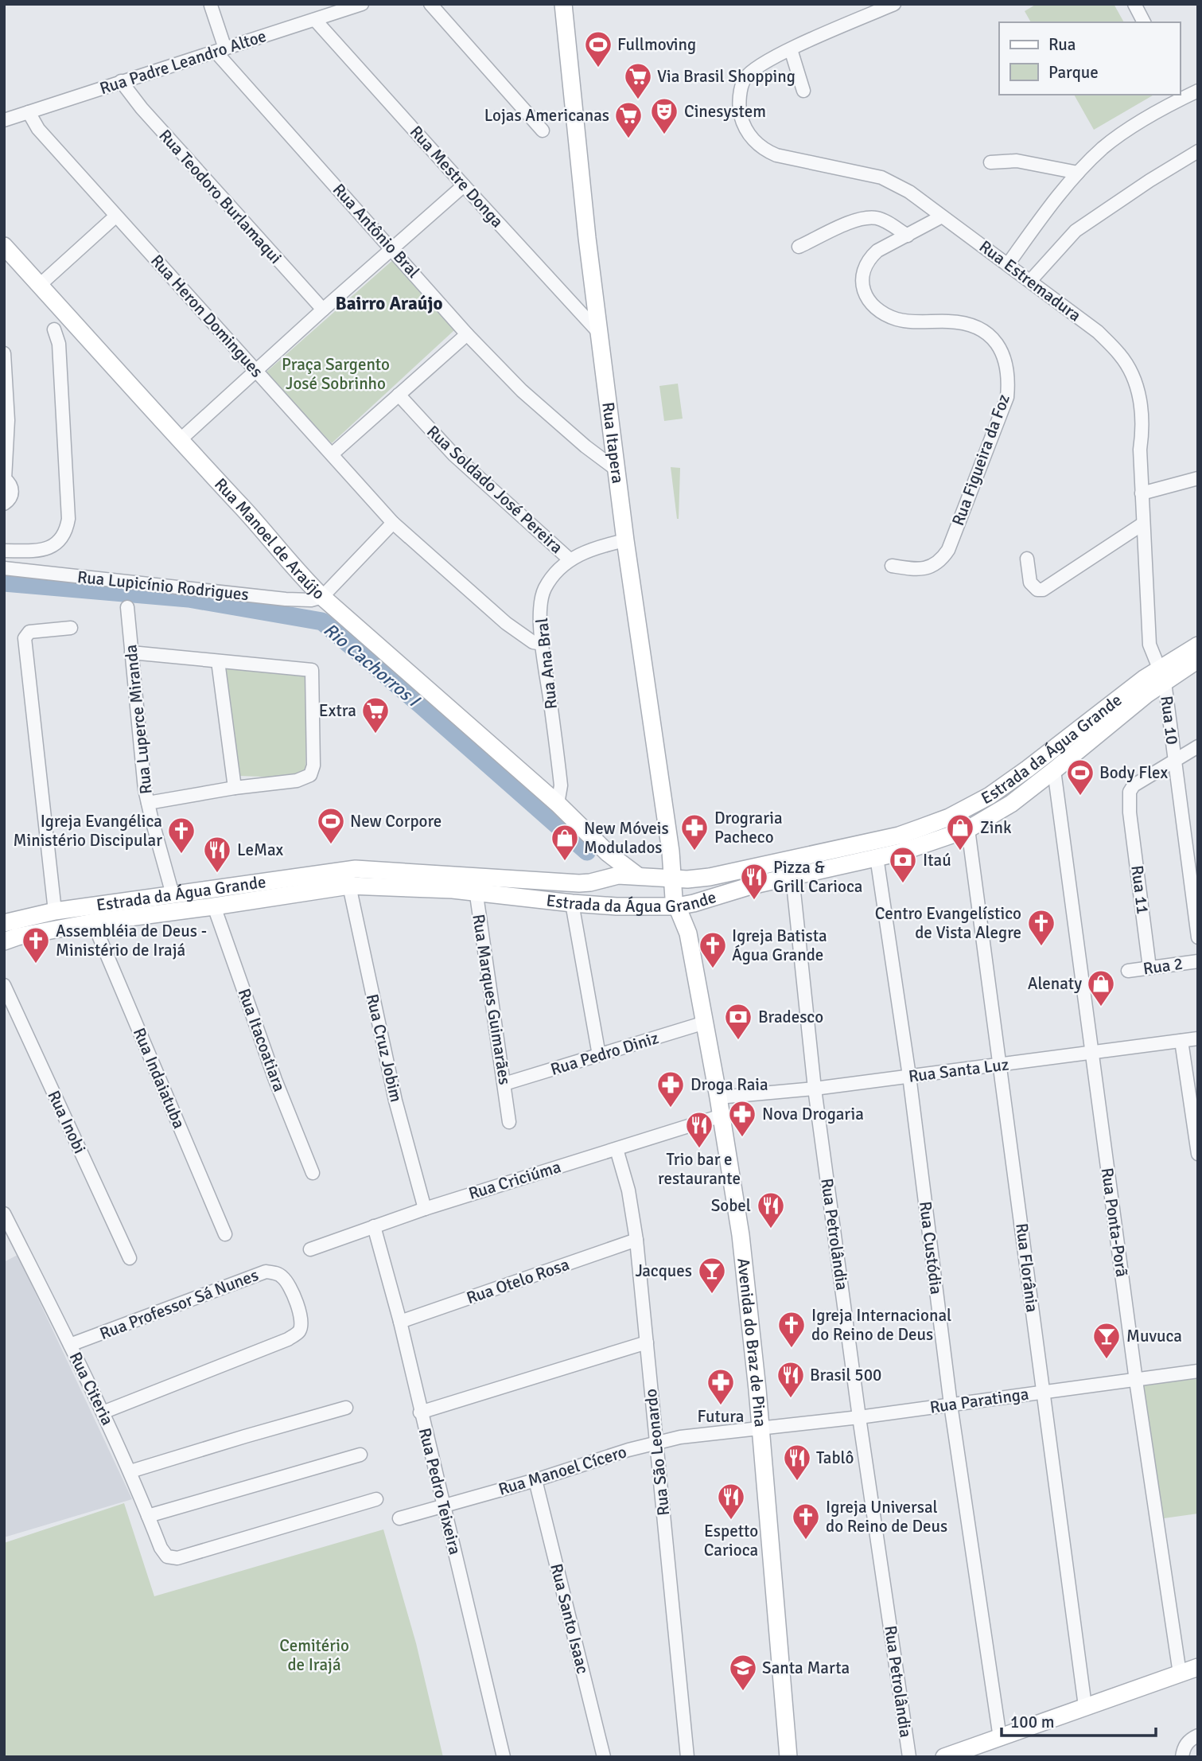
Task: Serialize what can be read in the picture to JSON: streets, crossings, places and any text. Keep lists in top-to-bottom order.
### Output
{
  "streets": {
    "street": [
      "Rua Padre Leandro Altoe",
      "Rua Mestre Donga",
      "Rua Teodoro Burlamaqui",
      "Rua Antônio Bral",
      "Rua Estremadura",
      "Rua Heron Domingues",
      "Rua Itapera",
      "Rua Figueira da Foz",
      "Rua Soldado José Pereira",
      "Rua Manoel de Araújo",
      "Rua Lupicínio Rodrigues",
      "Rua Ana Bral",
      "Rua Luperce Miranda",
      "Rua 10",
      "Estrada da Água Grande",
      "Rua 11",
      "Rua 2",
      "Rua Marques Guimarães",
      "Rua Itacoatiara",
      "Rua Cruz Jobim",
      "Rua Pedro Diniz",
      "Rua Santa Luz",
      "Rua Indaiatuba",
      "Rua Inobi",
      "Rua Criciúma",
      "Rua Ponta-Porã",
      "Rua Petrolândia",
      "Rua Custódia",
      "Rua Florânia",
      "Rua Otelo Rosa",
      "Rua Professor Sá Nunes",
      "Avenida do Braz de Pina",
      "Rua Citeria",
      "Rua Paratinga",
      "Rua São Leonardo",
      "Rua Manoel Cícero",
      "Rua Pedro Teixeira",
      "Rua Santo Isaac"
    ]
  },
  "crossings": [
    ["Rua Padre Leandro Altoe", "Rua Mestre Donga"],
    ["Rua Padre Leandro Altoe", "Rua Teodoro Burlamaqui"],
    ["Rua Padre Leandro Altoe", "Rua Antônio Bral"],
    ["Rua Padre Leandro Altoe", "Rua Heron Domingues"],
    ["Rua Mestre Donga", "Rua Itapera"],
    ["Rua Antônio Bral", "Rua Itapera"],
    ["Rua Estremadura", "Rua Figueira da Foz"],
    ["Rua Estremadura", "Rua 10"],
    ["Rua Estremadura", "Estrada da Água Grande"],
    ["Rua Heron Domingues", "Rua Ana Bral"],
    ["Rua Itapera", "Rua Ana Bral"],
    ["Rua Itapera", "Estrada da Água Grande"],
    ["Rua Itapera", "Avenida do Braz de Pina"],
    ["Rua Soldado José Pereira", "Rua Ana Bral"],
    ["Rua Manoel de Araújo", "Rua Lupicínio Rodrigues"],
    ["Rua Manoel de Araújo", "Rua Ana Bral"],
    ["Rua Manoel de Araújo", "Estrada da Água Grande"],
    ["Rua Luperce Miranda", "Estrada da Água Grande"],
    ["Rua 10", "Estrada da Água Grande"],
    ["Rua 10", "Rua 11"],
    ["Estrada da Água Grande", "Rua Marques Guimarães"],
    ["Estrada da Água Grande", "Rua Itacoatiara"],
    ["Estrada da Água Grande", "Rua Cruz Jobim"],
    ["Estrada da Água Grande", "Rua Indaiatuba"],
    ["Estrada da Água Grande", "Rua Ponta-Porã"],
    ["Estrada da Água Grande", "Rua Petrolândia"],
    ["Estrada da Água Grande", "Rua Custódia"],
    ["Estrada da Água Grande", "Rua Florânia"],
    ["Estrada da Água Grande", "Avenida do Braz de Pina"],
    ["Rua 11", "Rua 2"],
    ["Rua Marques Guimarães", "Rua Pedro Diniz"],
    ["Rua Cruz Jobim", "Rua Criciúma"],
    ["Rua Pedro Diniz", "Avenida do Braz de Pina"],
    ["Rua Santa Luz", "Rua Ponta-Porã"],
    ["Rua Santa Luz", "Rua Petrolândia"],
    ["Rua Santa Luz", "Rua Custódia"],
    ["Rua Santa Luz", "Rua Florânia"],
    ["Rua Santa Luz", "Avenida do Braz de Pina"],
    ["Rua Criciúma", "Avenida do Braz de Pina"],
    ["Rua Criciúma", "Rua São Leonardo"],
    ["Rua Criciúma", "Rua Pedro Teixeira"],
    ["Rua Ponta-Porã", "Rua Paratinga"],
    ["Rua Petrolândia", "Rua Paratinga"],
    ["Rua Custódia", "Rua Paratinga"],
    ["Rua Florânia", "Rua Paratinga"],
    ["Rua Otelo Rosa", "Rua São Leonardo"],
    ["Rua Otelo Rosa", "Rua Pedro Teixeira"],
    ["Rua Professor Sá Nunes", "Rua Citeria"],
    ["Avenida do Braz de Pina", "Rua Paratinga"],
    ["Avenida do Braz de Pina", "Rua Manoel Cícero"],
    ["Rua Paratinga", "Rua Manoel Cícero"],
    ["Rua São Leonardo", "Rua Manoel Cícero"],
    ["Rua Manoel Cícero", "Rua Pedro Teixeira"],
    ["Rua Manoel Cícero", "Rua Santo Isaac"]
  ],
  "districts": ["Bairro Araújo"],
  "water": ["Rio Cachorros I"],
  "parks": ["Praça Sargento José Sobrinho", "Cemitério de Irajá"],
  "places": {
    "sports": ["Fullmoving", "Body Flex", "New Corpore"],
    "supermarket": ["Via Brasil Shopping", "Lojas Americanas", "Extra"],
    "theatre": ["Cinesystem"],
    "pharmacy": [
      "Drograria Pacheco",
      "Droga Raia",
      "Nova Drogaria",
      "Futura"
    ],
    "shop": ["Zink", "New Móveis Modulados", "Alenaty"],
    "church": [
      "Igreja Evangélica Ministério Discipular",
      "Centro Evangelístico de Vista Alegre",
      "Assembléia de Deus - Ministério de Irajá",
      "Igreja Batista Água Grande",
      "Igreja Internacional do Reino de Deus",
      "Igreja Universal do Reino de Deus"
    ],
    "restaurant": [
      "LeMax",
      "Pizza & Grill Carioca",
      "Trio bar e restaurante",
      "Sobel",
      "Brasil 500",
      "Tablô",
      "Espetto Carioca"
    ],
    "bank": ["Itaú", "Bradesco"],
    "bar": ["Jacques", "Muvuca"],
    "school or university": ["Santa Marta"]
  },
  "legend": ["Rua", "Parque"],
  "scale_bar": "100 m"
}
